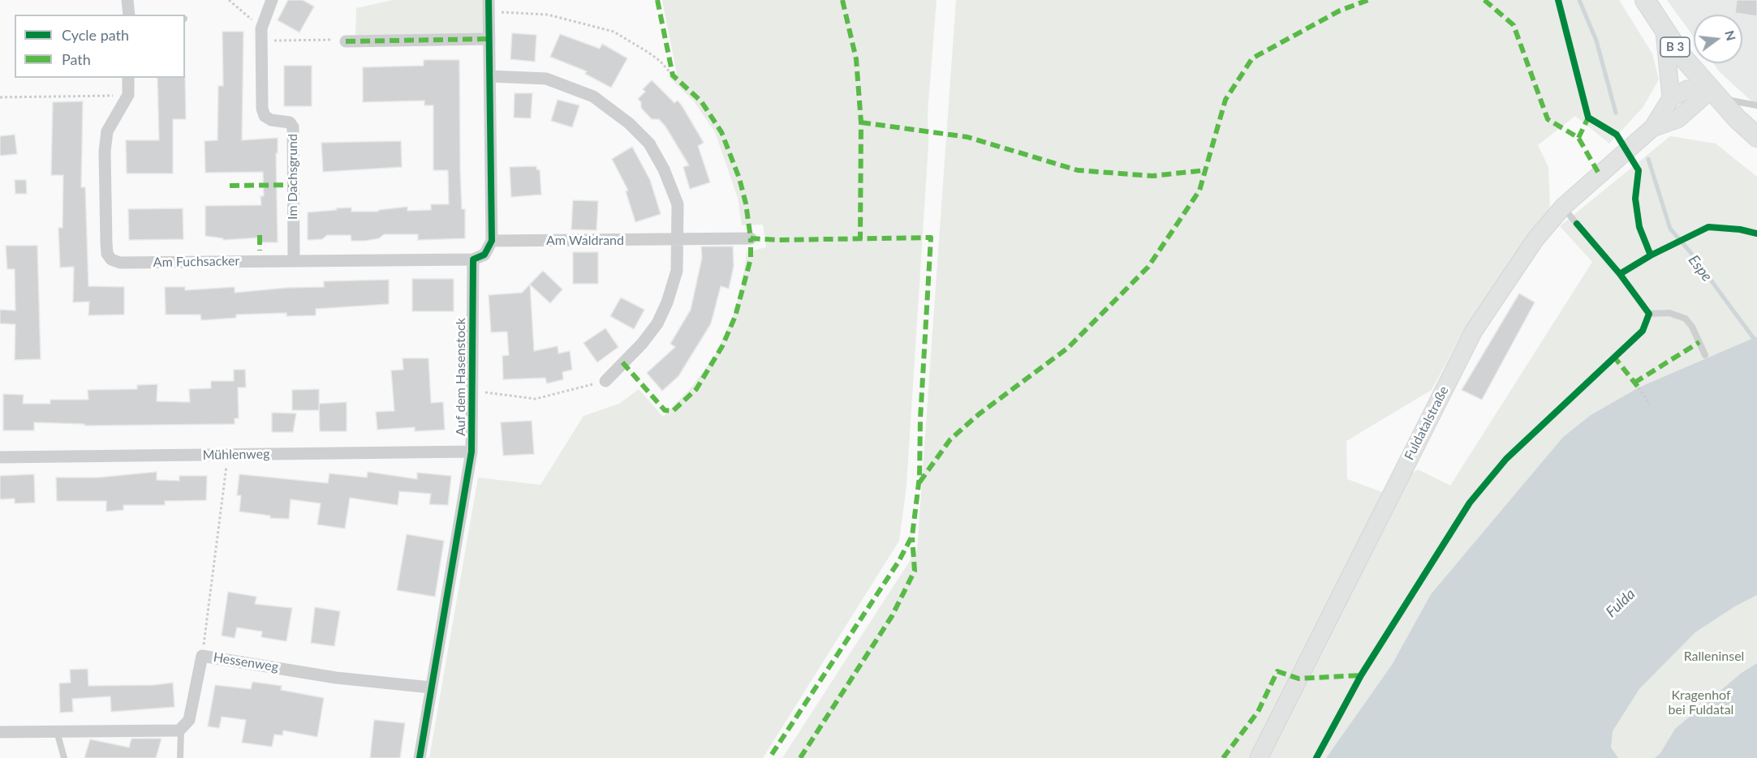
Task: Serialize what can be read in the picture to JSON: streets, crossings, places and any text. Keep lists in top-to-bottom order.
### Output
{
  "streets": {
    "main road": ["B 3", "Fuldatalstraße"],
    "street": [
      "Im Dachsgrund",
      "Am Waldrand",
      "Am Fuchsacker",
      "Auf dem Hasenstock",
      "Mühlenweg",
      "Hessenweg"
    ]
  },
  "crossings": [
    ["B 3", "Fuldatalstraße"],
    ["Im Dachsgrund", "Am Fuchsacker"],
    ["Am Fuchsacker", "Auf dem Hasenstock"],
    ["Auf dem Hasenstock", "Mühlenweg"],
    ["Auf dem Hasenstock", "Hessenweg"]
  ],
  "water": ["Espe", "Fulda"],
  "parks": ["Ralleninsel", "Kragenhof bei Fuldatal"],
  "legend": ["Cycle path", "Path"],
  "north": "right"
}
